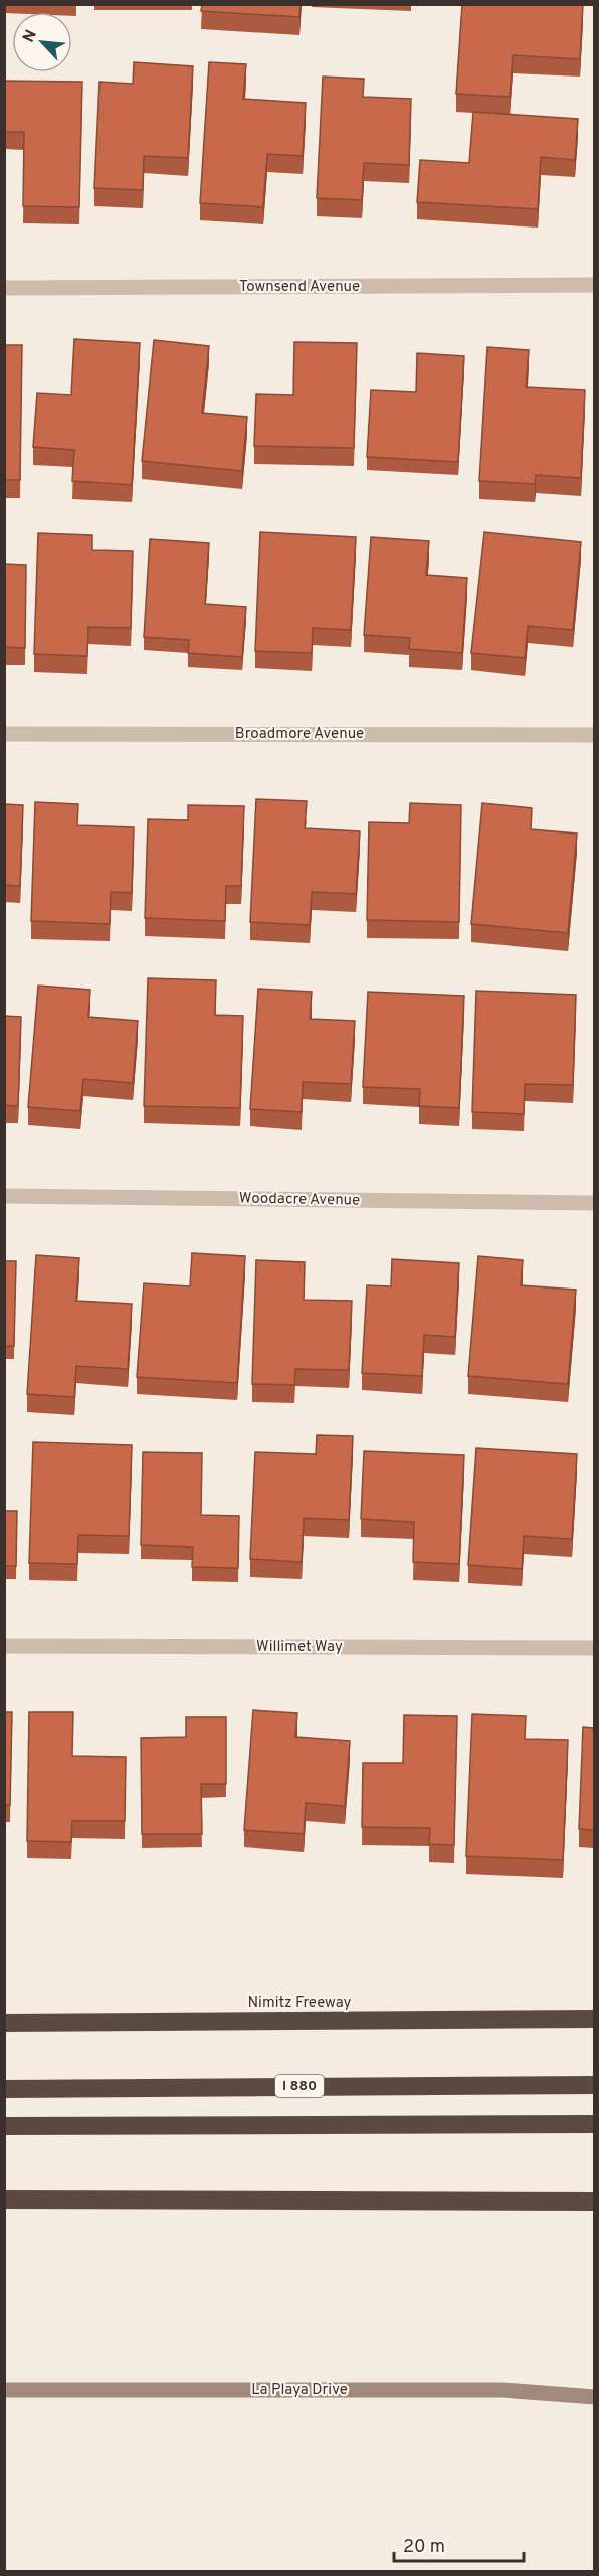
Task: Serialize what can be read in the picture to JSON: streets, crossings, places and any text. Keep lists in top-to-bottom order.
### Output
{
  "streets": {
    "highway": ["Nimitz Freeway", "I 880"],
    "main road": ["La Playa Drive"],
    "street": [
      "Townsend Avenue",
      "Broadmore Avenue",
      "Woodacre Avenue",
      "Willimet Way"
    ]
  },
  "scale_bar": "20 m",
  "north": "top left"
}
